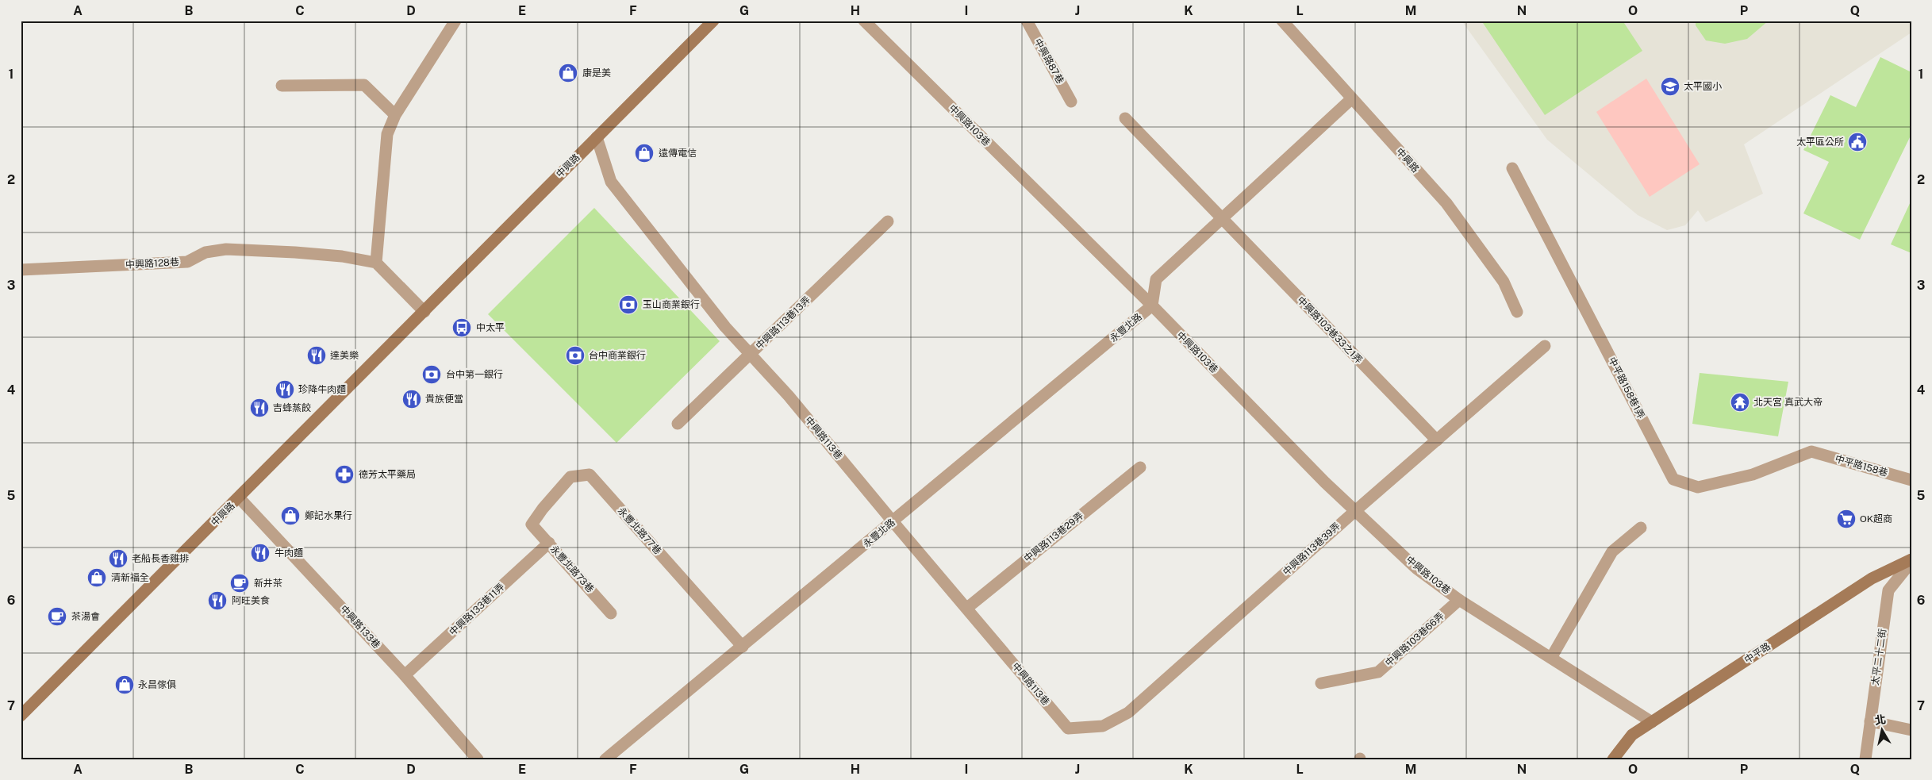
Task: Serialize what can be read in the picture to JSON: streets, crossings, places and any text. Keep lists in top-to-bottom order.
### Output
{
  "streets": {
    "main road": ["中興路", "中平路"],
    "street": [
      "中興路87巷",
      "中興路103巷",
      "中興路128巷",
      "中興路113巷13弄",
      "永豐北路",
      "中興路103巷33之1弄",
      "中平路158巷1弄",
      "中興路113巷",
      "中平路158巷",
      "永豐北路77巷",
      "中興路113巷29弄",
      "中興路113巷39弄",
      "永豐北路73巷",
      "中興路133巷11弄",
      "中興路133巷",
      "中興路103巷66弄",
      "太平二十二街"
    ]
  },
  "crossings": [
    ["中興路103巷", "永豐北路"],
    ["中興路103巷", "中興路113巷39弄"],
    ["中興路103巷", "中興路103巷66弄"],
    ["中興路103巷", "中平路"],
    ["中興路", "中興路113巷"],
    ["中興路", "中興路133巷"],
    ["中興路113巷13弄", "中興路113巷"],
    ["永豐北路", "中興路113巷"],
    ["永豐北路", "永豐北路77巷"],
    ["中興路103巷33之1弄", "中興路113巷39弄"],
    ["中平路158巷1弄", "中平路158巷"],
    ["中興路113巷", "中興路113巷29弄"],
    ["中興路113巷", "中興路113巷39弄"],
    ["永豐北路77巷", "永豐北路73巷"],
    ["永豐北路73巷", "中興路133巷11弄"],
    ["中興路133巷11弄", "中興路133巷"],
    ["中平路", "太平二十二街"]
  ],
  "places": {
    "shop": [
      "康是美",
      "遠傳電信",
      "鄭記水果行",
      "清新福全",
      "永昌傢俱"
    ],
    "school or university": ["太平國小"],
    "public building": ["太平區公所"],
    "bank": ["玉山商業銀行", "台中商業銀行", "台中第一銀行"],
    "bus stop": ["中太平"],
    "restaurant": [
      "達美樂",
      "珍降牛肉麵",
      "貴族便當",
      "吉蜂蒸餃",
      "牛肉麵",
      "老船長香雞排",
      "阿旺美食"
    ],
    "temple": ["北天宮 真武大帝"],
    "pharmacy": ["德芳太平藥局"],
    "supermarket": ["OK超商"],
    "cafe": ["新井茶", "茶湯會"]
  },
  "north": "top",
  "grid": {
    "columns": [
      "A",
      "B",
      "C",
      "D",
      "E",
      "F",
      "G",
      "H",
      "I",
      "J",
      "K",
      "L",
      "M",
      "N",
      "O",
      "P",
      "Q"
    ],
    "rows": [
      "1",
      "2",
      "3",
      "4",
      "5",
      "6",
      "7"
    ]
  }
}
